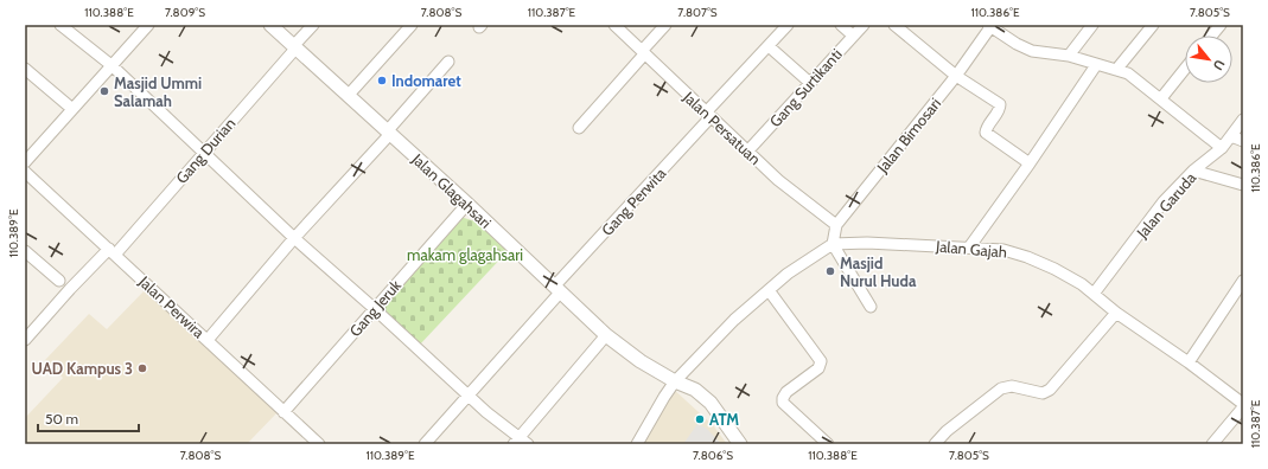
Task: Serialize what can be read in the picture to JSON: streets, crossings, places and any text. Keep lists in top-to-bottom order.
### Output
{
  "streets": {
    "street": [
      "Gang Surtikanti",
      "Jalan Persatuan",
      "Jalan Bimosari",
      "Gang Durian",
      "Jalan Glagahsari",
      "Gang Perwita",
      "Jalan Garuda",
      "Jalan Gajah",
      "Jalan Perwira",
      "Gang Jeruk"
    ]
  },
  "crossings": [
    ["Gang Surtikanti", "Jalan Persatuan"],
    ["Jalan Persatuan", "Jalan Bimosari"],
    ["Jalan Persatuan", "Gang Perwita"],
    ["Jalan Bimosari", "Jalan Gajah"],
    ["Gang Durian", "Jalan Glagahsari"],
    ["Gang Durian", "Jalan Perwira"],
    ["Jalan Glagahsari", "Gang Perwita"],
    ["Jalan Glagahsari", "Gang Jeruk"],
    ["Jalan Garuda", "Jalan Gajah"],
    ["Jalan Perwira", "Gang Jeruk"]
  ],
  "parks": ["makam glagahsari"],
  "places": [
    "Indomaret",
    "Masjid Ummi Salamah",
    "Masjid Nurul Huda",
    "UAD Kampus 3",
    "ATM"
  ],
  "scale_bar": "50 m",
  "north": "bottom right",
  "coordinates": [
    "110.388°E",
    "7.809°S",
    "7.808°S",
    "110.387°E",
    "7.807°S",
    "110.386°E",
    "7.805°S",
    "110.389°E",
    "7.806°S"
  ]
}
